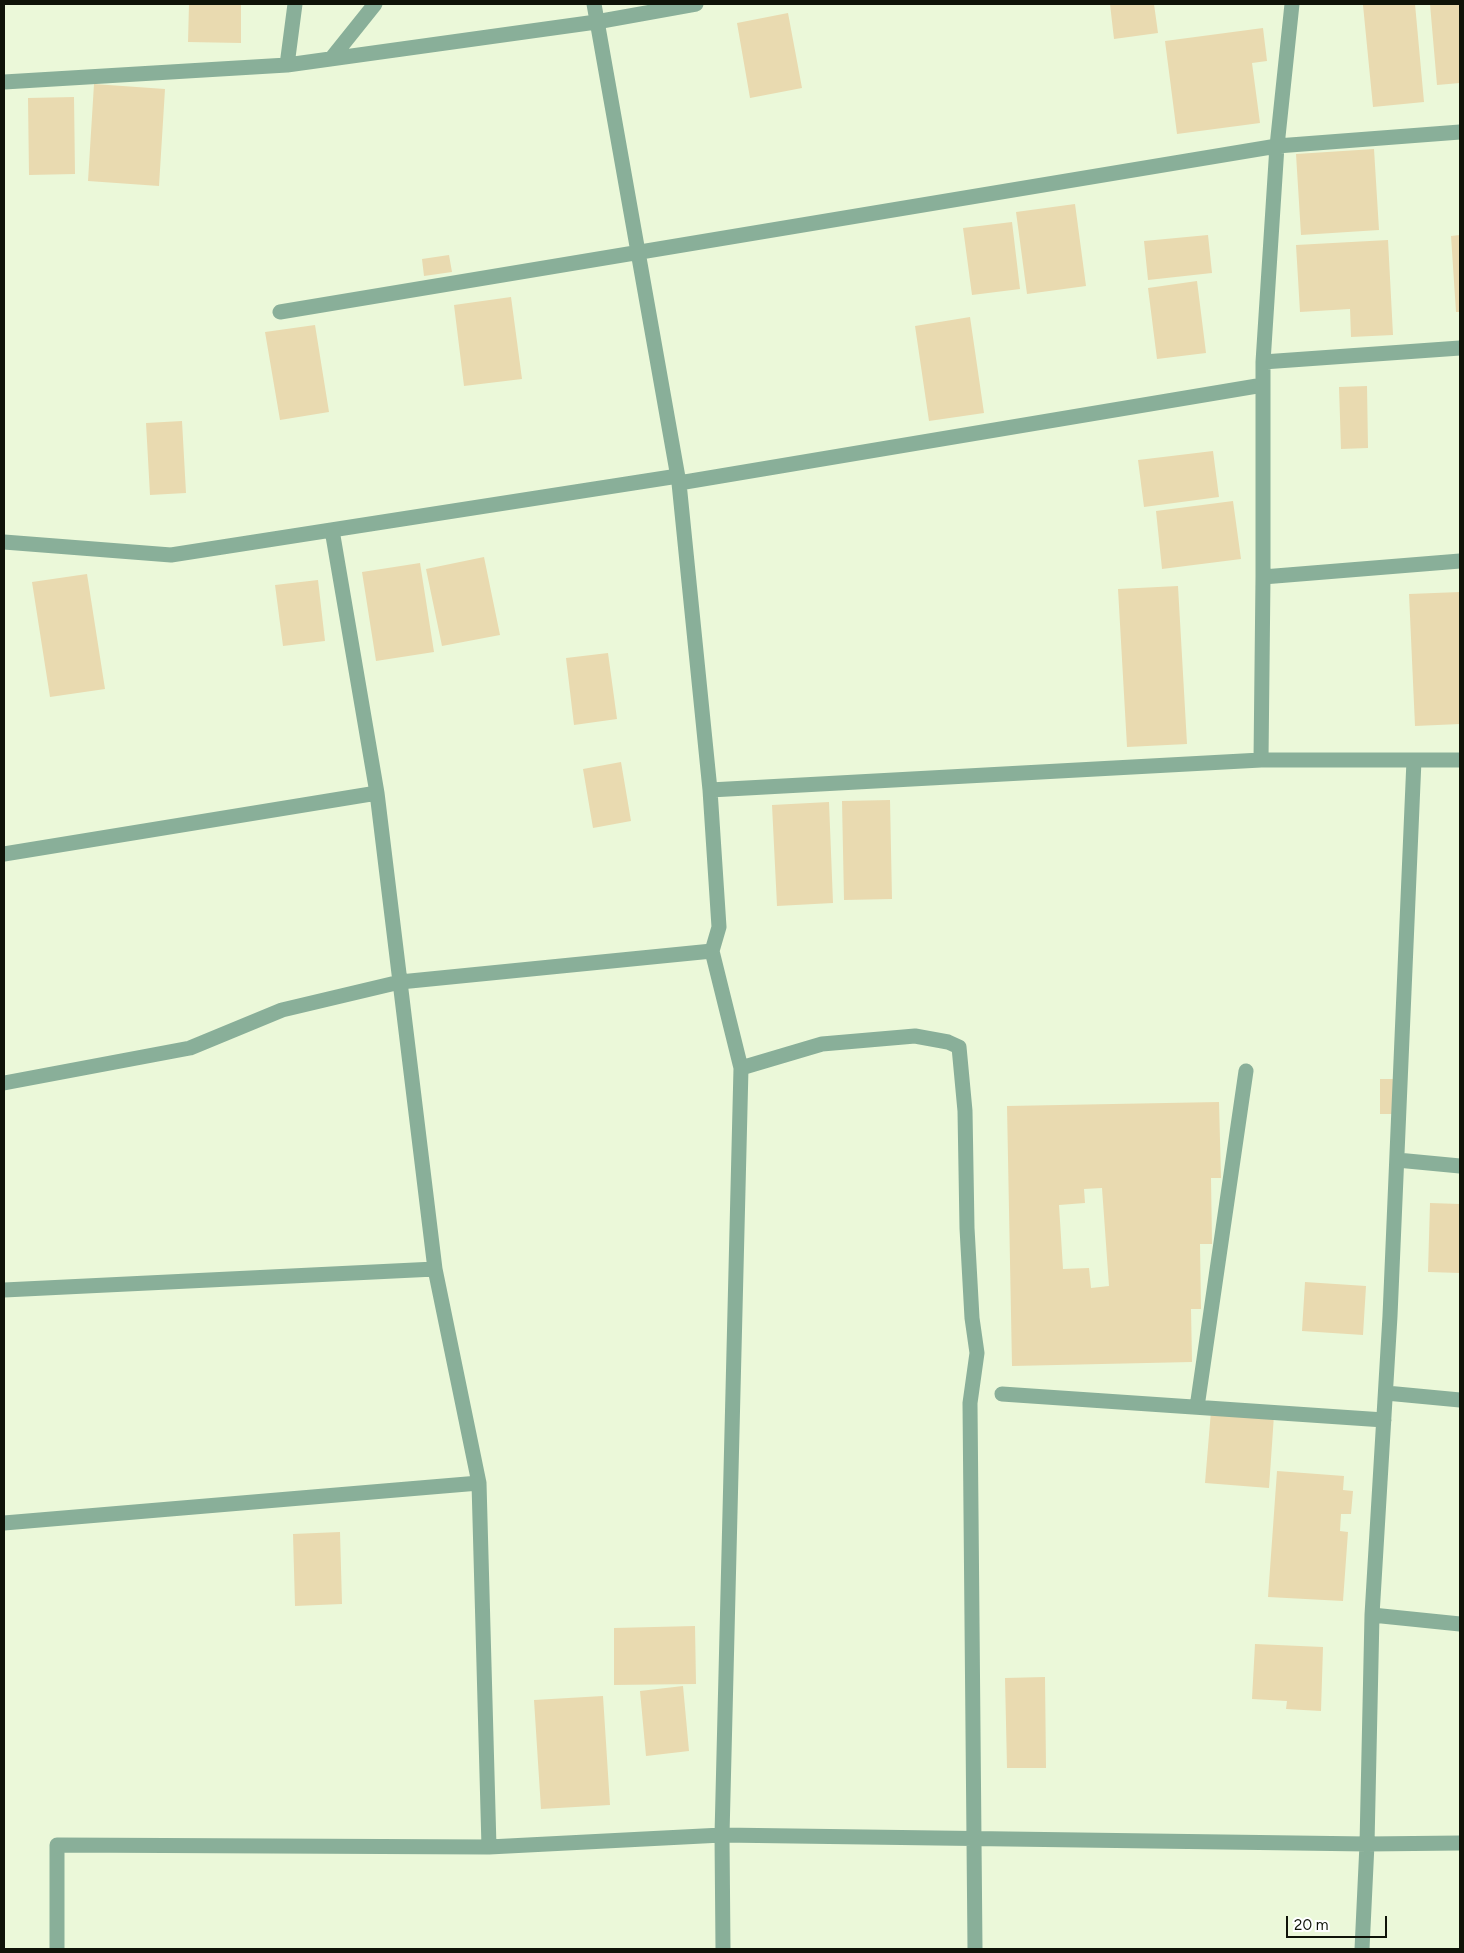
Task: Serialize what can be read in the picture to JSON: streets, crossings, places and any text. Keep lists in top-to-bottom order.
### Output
{
  "scale_bar": "20 m"
}
